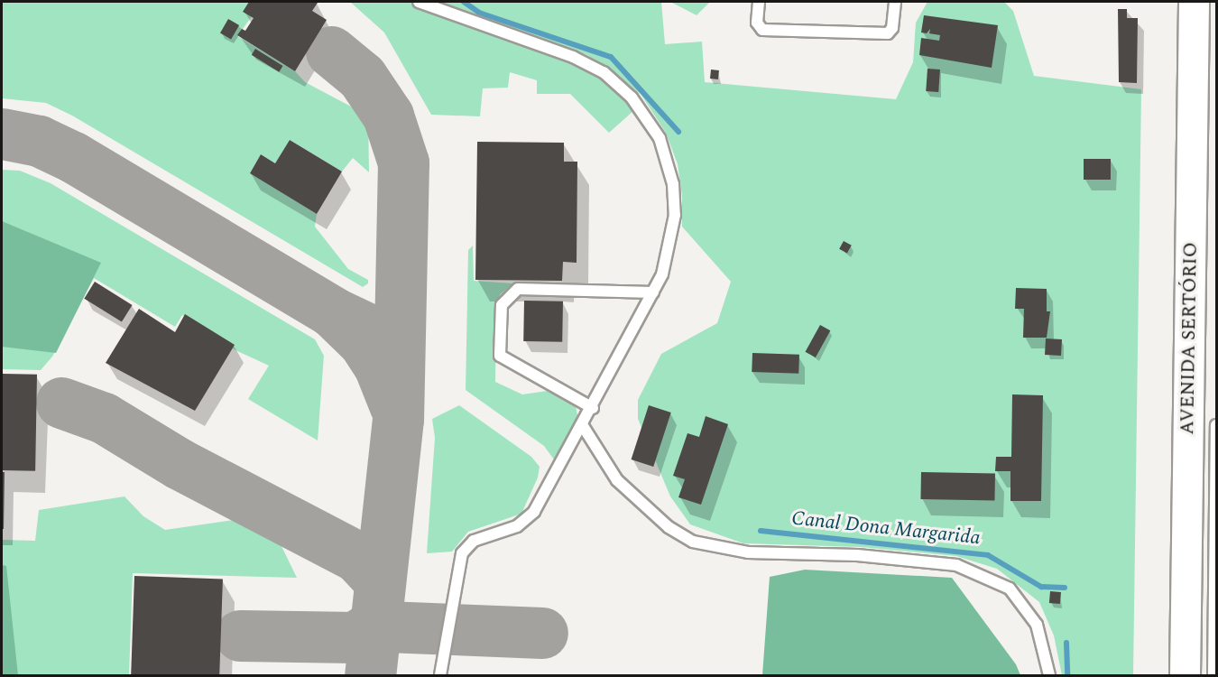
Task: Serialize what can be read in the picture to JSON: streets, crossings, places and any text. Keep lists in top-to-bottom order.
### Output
{
  "streets": {
    "main road": ["AVENIDA SERTÓRIO"]
  },
  "water": ["Canal Dona Margarida"]
}
